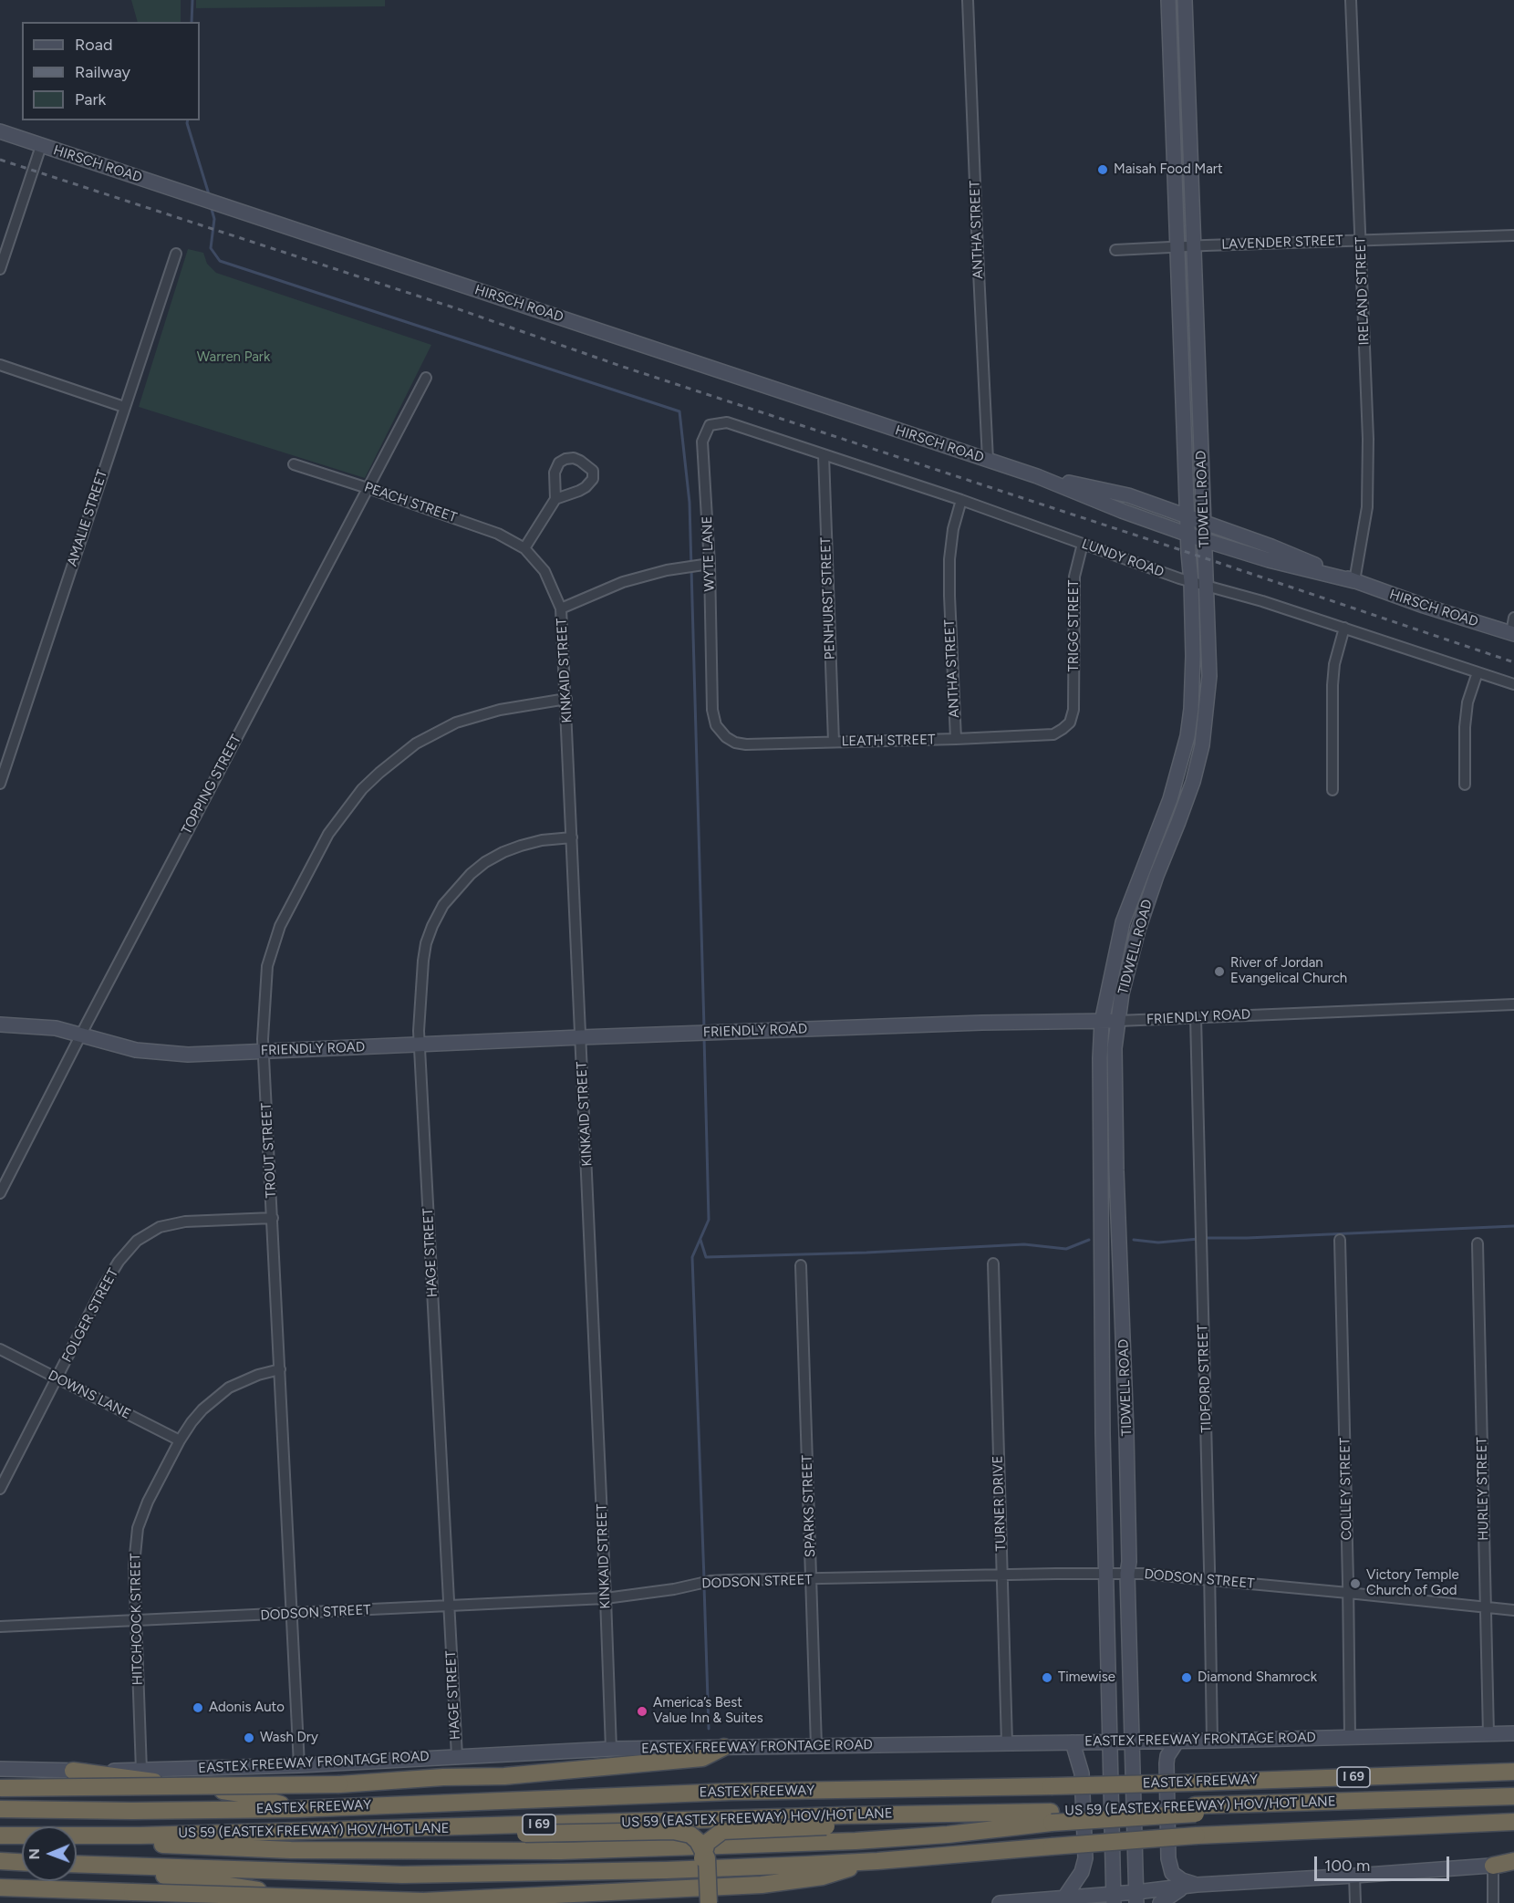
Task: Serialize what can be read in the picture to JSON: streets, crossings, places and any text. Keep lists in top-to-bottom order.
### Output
{
  "streets": {
    "highway": ["I 69", "EASTEX FREEWAY", "US 59 (EASTEX FREEWAY) HOV/HOT LANE"],
    "main road": [
      "HIRSCH ROAD",
      "TIDWELL ROAD",
      "FRIENDLY ROAD",
      "EASTEX FREEWAY FRONTAGE ROAD"
    ],
    "street": [
      "ANTHA STREET",
      "LAVENDER STREET",
      "IRELAND STREET",
      "PEACH STREET",
      "AMALIE STREET",
      "WYTE LANE",
      "LUNDY ROAD",
      "PENHURST STREET",
      "TRIGG STREET",
      "KINKAID STREET",
      "LEATH STREET",
      "TOPPING STREET",
      "TROUT STREET",
      "HAGE STREET",
      "FOLGER STREET",
      "TIDFORD STREET",
      "DOWNS LANE",
      "COLLEY STREET",
      "HURLEY STREET",
      "TURNER DRIVE",
      "SPARKS STREET",
      "DODSON STREET",
      "HITCHCOCK STREET"
    ]
  },
  "crossings": [
    ["HIRSCH ROAD", "ANTHA STREET"],
    ["HIRSCH ROAD", "IRELAND STREET"],
    ["HIRSCH ROAD", "TIDWELL ROAD"],
    ["ANTHA STREET", "LUNDY ROAD"],
    ["ANTHA STREET", "LEATH STREET"],
    ["LAVENDER STREET", "IRELAND STREET"],
    ["LAVENDER STREET", "TIDWELL ROAD"],
    ["TIDWELL ROAD", "LUNDY ROAD"],
    ["TIDWELL ROAD", "FRIENDLY ROAD"],
    ["TIDWELL ROAD", "DODSON STREET"],
    ["TIDWELL ROAD", "EASTEX FREEWAY FRONTAGE ROAD"],
    ["PEACH STREET", "KINKAID STREET"],
    ["PEACH STREET", "TOPPING STREET"],
    ["WYTE LANE", "LUNDY ROAD"],
    ["WYTE LANE", "LEATH STREET"],
    ["LUNDY ROAD", "PENHURST STREET"],
    ["LUNDY ROAD", "TRIGG STREET"],
    ["PENHURST STREET", "LEATH STREET"],
    ["TRIGG STREET", "LEATH STREET"],
    ["KINKAID STREET", "FRIENDLY ROAD"],
    ["KINKAID STREET", "TROUT STREET"],
    ["KINKAID STREET", "HAGE STREET"],
    ["KINKAID STREET", "DODSON STREET"],
    ["KINKAID STREET", "EASTEX FREEWAY FRONTAGE ROAD"],
    ["TOPPING STREET", "FRIENDLY ROAD"],
    ["FRIENDLY ROAD", "TROUT STREET"],
    ["FRIENDLY ROAD", "HAGE STREET"],
    ["FRIENDLY ROAD", "TIDFORD STREET"],
    ["TROUT STREET", "FOLGER STREET"],
    ["TROUT STREET", "DODSON STREET"],
    ["TROUT STREET", "HITCHCOCK STREET"],
    ["TROUT STREET", "EASTEX FREEWAY FRONTAGE ROAD"],
    ["HAGE STREET", "DODSON STREET"],
    ["HAGE STREET", "EASTEX FREEWAY FRONTAGE ROAD"],
    ["FOLGER STREET", "DOWNS LANE"],
    ["TIDFORD STREET", "DODSON STREET"],
    ["TIDFORD STREET", "EASTEX FREEWAY FRONTAGE ROAD"],
    ["DOWNS LANE", "HITCHCOCK STREET"],
    ["COLLEY STREET", "DODSON STREET"],
    ["COLLEY STREET", "EASTEX FREEWAY FRONTAGE ROAD"],
    ["HURLEY STREET", "DODSON STREET"],
    ["HURLEY STREET", "EASTEX FREEWAY FRONTAGE ROAD"],
    ["TURNER DRIVE", "DODSON STREET"],
    ["TURNER DRIVE", "EASTEX FREEWAY FRONTAGE ROAD"],
    ["SPARKS STREET", "DODSON STREET"],
    ["SPARKS STREET", "EASTEX FREEWAY FRONTAGE ROAD"],
    ["DODSON STREET", "HITCHCOCK STREET"],
    ["HITCHCOCK STREET", "EASTEX FREEWAY FRONTAGE ROAD"],
    ["I 69", "US 59 (EASTEX FREEWAY) HOV/HOT LANE"]
  ],
  "parks": ["Warren Park"],
  "places": [
    "Maisah Food Mart",
    "River of Jordan Evangelical Church",
    "Victory Temple Church of God",
    "Timewise",
    "Diamond Shamrock",
    "Adonis Auto",
    "America’s Best Value Inn & Suites",
    "Wash Dry"
  ],
  "legend": ["Road", "Railway", "Park"],
  "scale_bar": "100 m",
  "north": "left"
}
